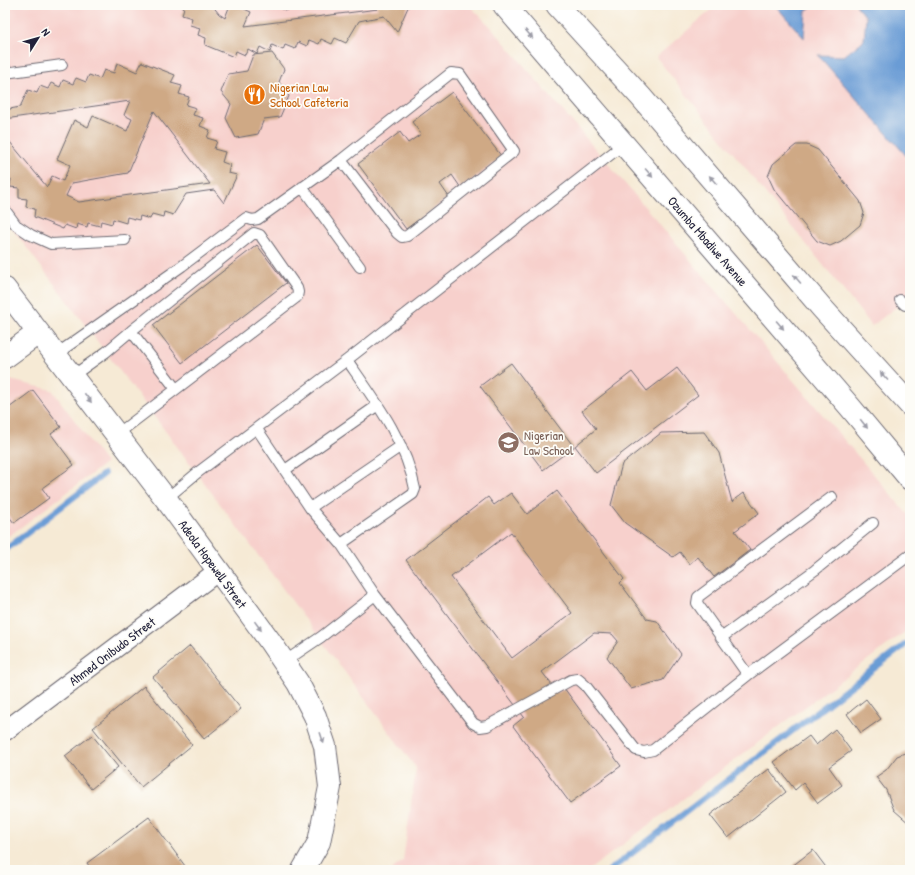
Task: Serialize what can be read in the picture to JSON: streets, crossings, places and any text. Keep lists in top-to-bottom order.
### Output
{
  "streets": {
    "main road": ["Ozumba Mbadiwe Avenue", "Adeola Hopewell Street"],
    "street": ["Ahmed Onibudo Street"]
  },
  "crossings": [
    ["Adeola Hopewell Street", "Ahmed Onibudo Street"]
  ],
  "one_way": ["Adeola Hopewell Street"],
  "places": {
    "restaurant": ["Nigerian Law School Cafeteria"],
    "school or university": ["Nigerian Law School"]
  },
  "north": "top right"
}
